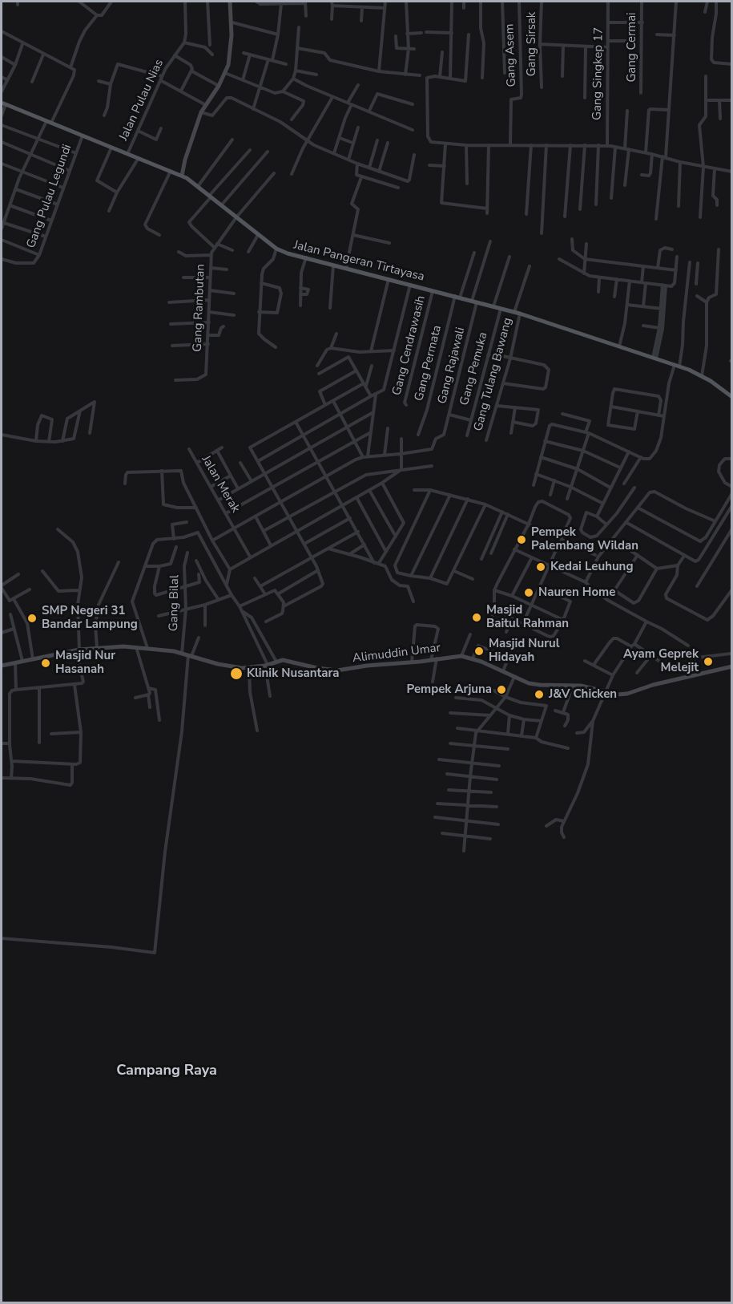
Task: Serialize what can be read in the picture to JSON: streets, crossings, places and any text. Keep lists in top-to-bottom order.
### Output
{
  "streets": {
    "main road": ["Jalan Pangeran Tirtayasa"],
    "street": [
      "Gang Sirsak",
      "Gang Cermai",
      "Gang Asem",
      "Gang Singkep 17",
      "Jalan Pulau Nias",
      "Gang Pulau Legundi",
      "Gang Rambutan",
      "Gang Cendrawasih",
      "Gang Permata",
      "Gang Rajawali",
      "Gang Pemuka",
      "Gang Tulang Bawang",
      "Jalan Merak",
      "Gang Bilal",
      "Alimuddin Umar"
    ]
  },
  "crossings": [
    ["Jalan Pulau Nias", "Jalan Pangeran Tirtayasa"],
    ["Gang Pulau Legundi", "Jalan Pangeran Tirtayasa"],
    ["Jalan Pangeran Tirtayasa", "Gang Rambutan"],
    ["Jalan Pangeran Tirtayasa", "Gang Cendrawasih"],
    ["Jalan Pangeran Tirtayasa", "Gang Permata"],
    ["Jalan Pangeran Tirtayasa", "Gang Rajawali"],
    ["Jalan Pangeran Tirtayasa", "Gang Pemuka"],
    ["Jalan Pangeran Tirtayasa", "Gang Tulang Bawang"],
    ["Gang Bilal", "Alimuddin Umar"]
  ],
  "districts": ["Campang Raya"],
  "places": [
    "Pempek Palembang Wildan",
    "Kedai Leuhung",
    "Nauren Home",
    "Masjid Baitul Rahman",
    "SMP Negeri 31 Bandar Lampung",
    "Masjid Nurul Hidayah",
    "Ayam Geprek Melejit",
    "Masjid Nur Hasanah",
    "Klinik Nusantara",
    "Pempek Arjuna",
    "J&V Chicken"
  ]
}
